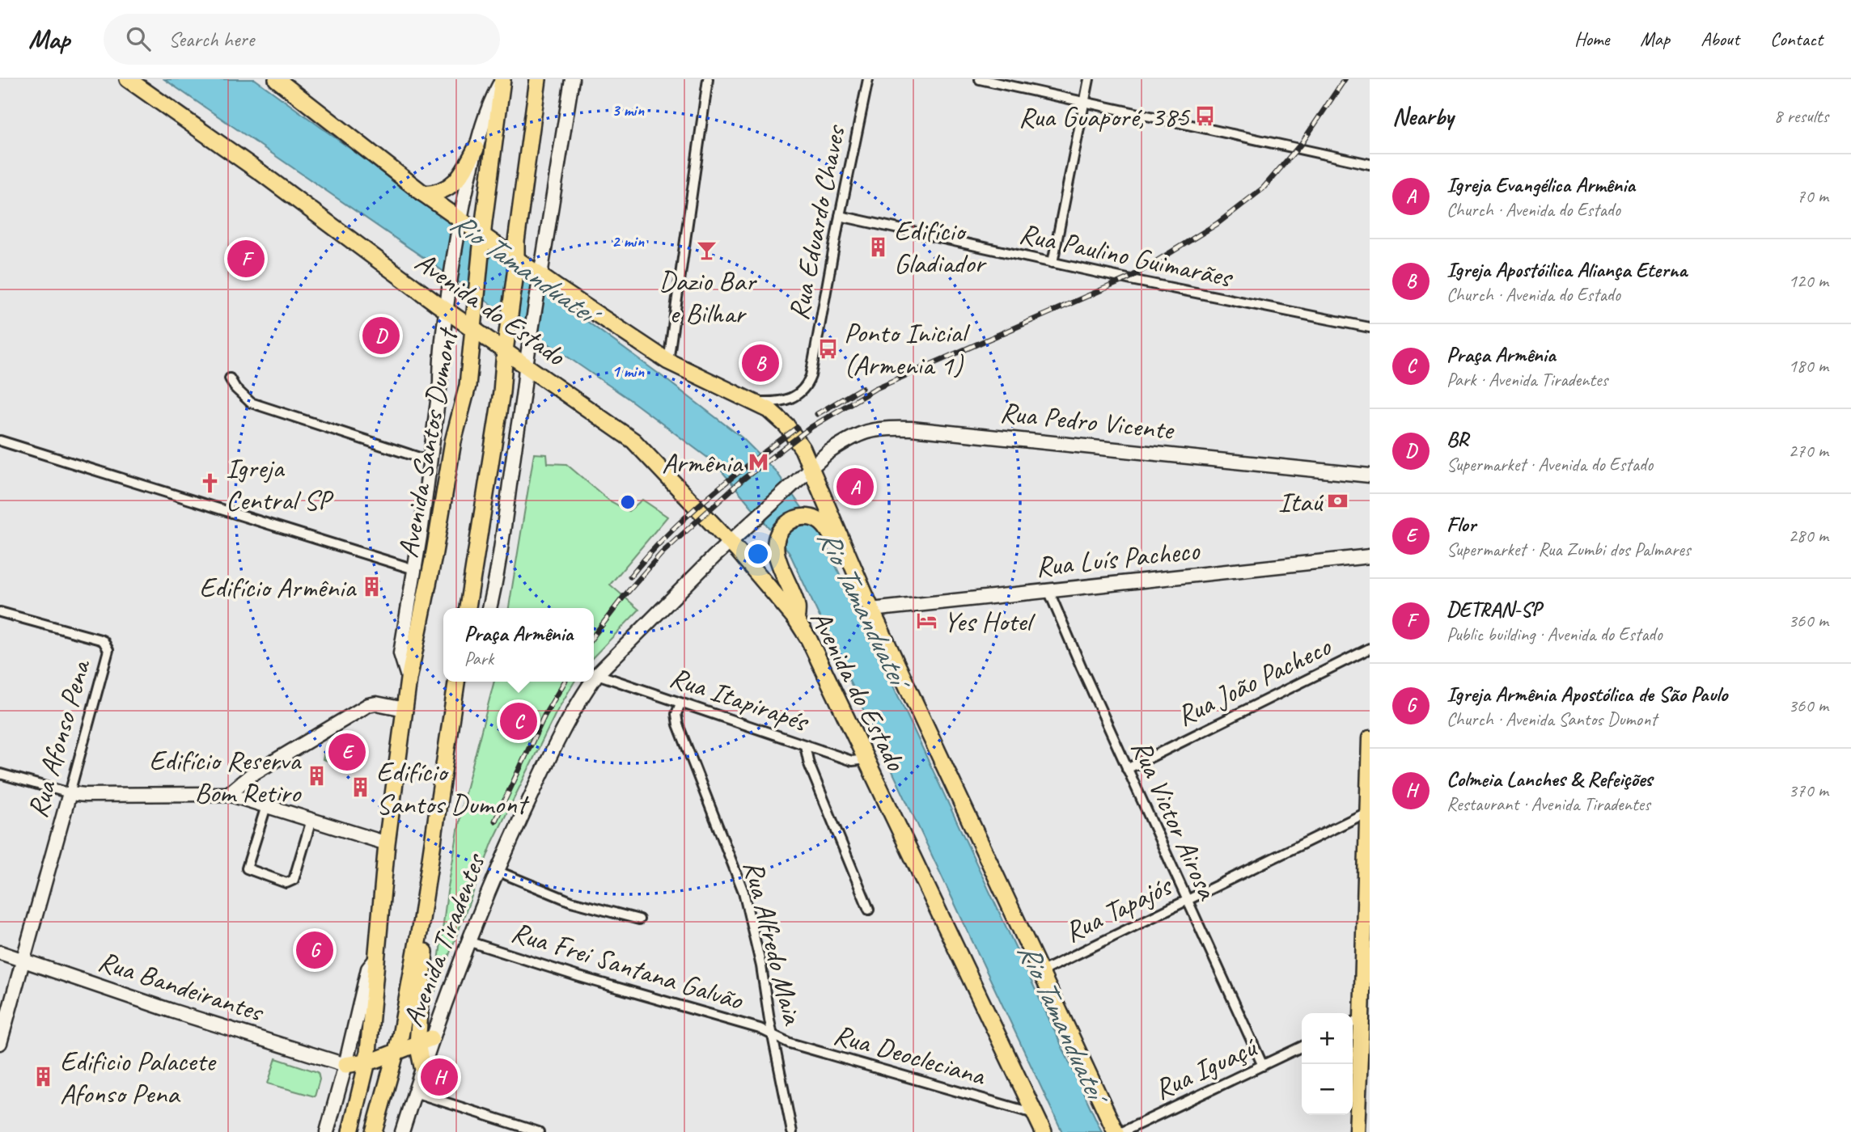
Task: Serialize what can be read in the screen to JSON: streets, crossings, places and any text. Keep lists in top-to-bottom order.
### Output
{
  "streets": {
    "highway": ["Avenida do Estado", "Avenida Santos Dumont", "Avenida Tiradentes"],
    "main road": [
      "Rua Pedro Vicente",
      "Rua Luís Pacheco",
      "Rua Afonso Pena",
      "Rua Bandeirantes"
    ],
    "street": [
      "Rua Eduardo Chaves",
      "Rua Paulino Guimarães",
      "Rua João Pacheco",
      "Rua Itapirapés",
      "Rua Victor Airosa",
      "Rua Tapajós",
      "Rua Alfredo Maia",
      "Rua Frei Santana Galvão",
      "Rua Deocleciana",
      "Rua Iguaçú"
    ]
  },
  "crossings": [
    ["Rua Eduardo Chaves", "Rua Paulino Guimarães"],
    ["Rua Eduardo Chaves", "Avenida do Estado"],
    ["Avenida do Estado", "Rua Pedro Vicente"],
    ["Avenida do Estado", "Avenida Santos Dumont"],
    ["Avenida do Estado", "Rua Luís Pacheco"],
    ["Avenida do Estado", "Rua Itapirapés"],
    ["Avenida do Estado", "Rua Tapajós"],
    ["Avenida do Estado", "Avenida Tiradentes"],
    ["Avenida do Estado", "Rua Deocleciana"],
    ["Rua Pedro Vicente", "Avenida Tiradentes"],
    ["Avenida Santos Dumont", "Rua Bandeirantes"],
    ["Rua Luís Pacheco", "Rua Victor Airosa"],
    ["Rua João Pacheco", "Rua Victor Airosa"],
    ["Rua Itapirapés", "Avenida Tiradentes"],
    ["Rua Itapirapés", "Rua Alfredo Maia"],
    ["Rua Afonso Pena", "Rua Bandeirantes"],
    ["Rua Victor Airosa", "Rua Tapajós"],
    ["Rua Victor Airosa", "Rua Iguaçú"],
    ["Avenida Tiradentes", "Rua Frei Santana Galvão"],
    ["Rua Alfredo Maia", "Rua Frei Santana Galvão"],
    ["Rua Alfredo Maia", "Rua Deocleciana"],
    ["Rua Frei Santana Galvão", "Rua Deocleciana"]
  ],
  "water": ["Rio Tamanduateí"],
  "places": {
    "bus stop": ["Rua Guaporé, 385", "Ponto Inicial (Armenia 1)"],
    "building": [
      "Edifício Gladiador",
      "Edifício Armênia",
      "Edifício Reserva Bom Retiro",
      "Edifício Santos Dumont",
      "Edificio Palacete Afonso Pena"
    ],
    "bar": ["Dazio Bar e Bilhar"],
    "metro station": ["Armênia"],
    "church": ["Igreja Central SP"],
    "bank": ["Itaú"],
    "hotel": ["Yes Hotel"]
  },
  "page": {
    "header": "Map",
    "search": "Search here",
    "nav": [
      "Home",
      "Map",
      "About",
      "Contact"
    ],
    "heading": ["Nearby", "8 results"],
    "list": [
      {
        "mark": "A",
        "name": "Igreja Evangélica Armênia",
        "note": "Church · Avenida do Estado",
        "value": "70 m"
      },
      {
        "mark": "B",
        "name": "Igreja Apostóilica Aliança Eterna",
        "note": "Church · Avenida do Estado",
        "value": "120 m"
      },
      {
        "mark": "C",
        "name": "Praça Armênia",
        "note": "Park · Avenida Tiradentes",
        "value": "180 m"
      },
      {
        "mark": "D",
        "name": "BR",
        "note": "Supermarket · Avenida do Estado",
        "value": "270 m"
      },
      {
        "mark": "E",
        "name": "Flor",
        "note": "Supermarket · Rua Zumbi dos Palmares",
        "value": "280 m"
      },
      {
        "mark": "F",
        "name": "DETRAN-SP",
        "note": "Public building · Avenida do Estado",
        "value": "360 m"
      },
      {
        "mark": "G",
        "name": "Igreja Armênia Apostólica de São Paulo",
        "note": "Church · Avenida Santos Dumont",
        "value": "360 m"
      },
      {
        "mark": "H",
        "name": "Colmeia Lanches & Refeições",
        "note": "Restaurant · Avenida Tiradentes",
        "value": "370 m"
      }
    ],
    "pins": [
      "F",
      "D",
      "B",
      "A",
      "C",
      "E",
      "G",
      "H"
    ],
    "popup": ["Praça Armênia", "Park"],
    "map_buttons": ["+", "−"]
  },
  "rings": ["3 min", "2 min", "1 min"]
}
